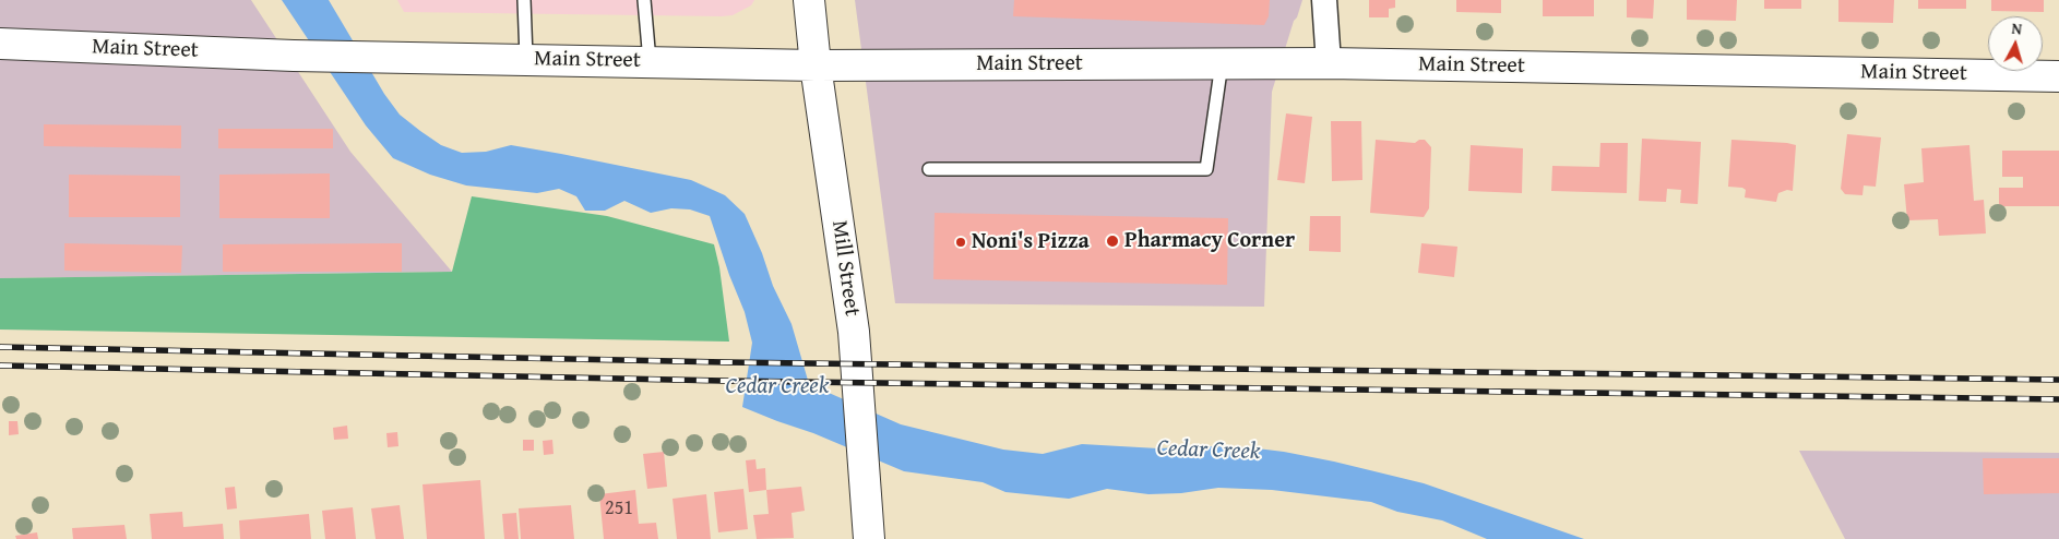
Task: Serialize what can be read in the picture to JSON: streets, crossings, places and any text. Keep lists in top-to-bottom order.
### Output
{
  "streets": {
    "main road": ["Main Street", "Mill Street"]
  },
  "crossings": [
    ["Main Street", "Mill Street"]
  ],
  "water": ["Cedar Creek"],
  "places": ["Pharmacy Corner", "Noni's Pizza"],
  "house_numbers": ["251"],
  "north": "top"
}
